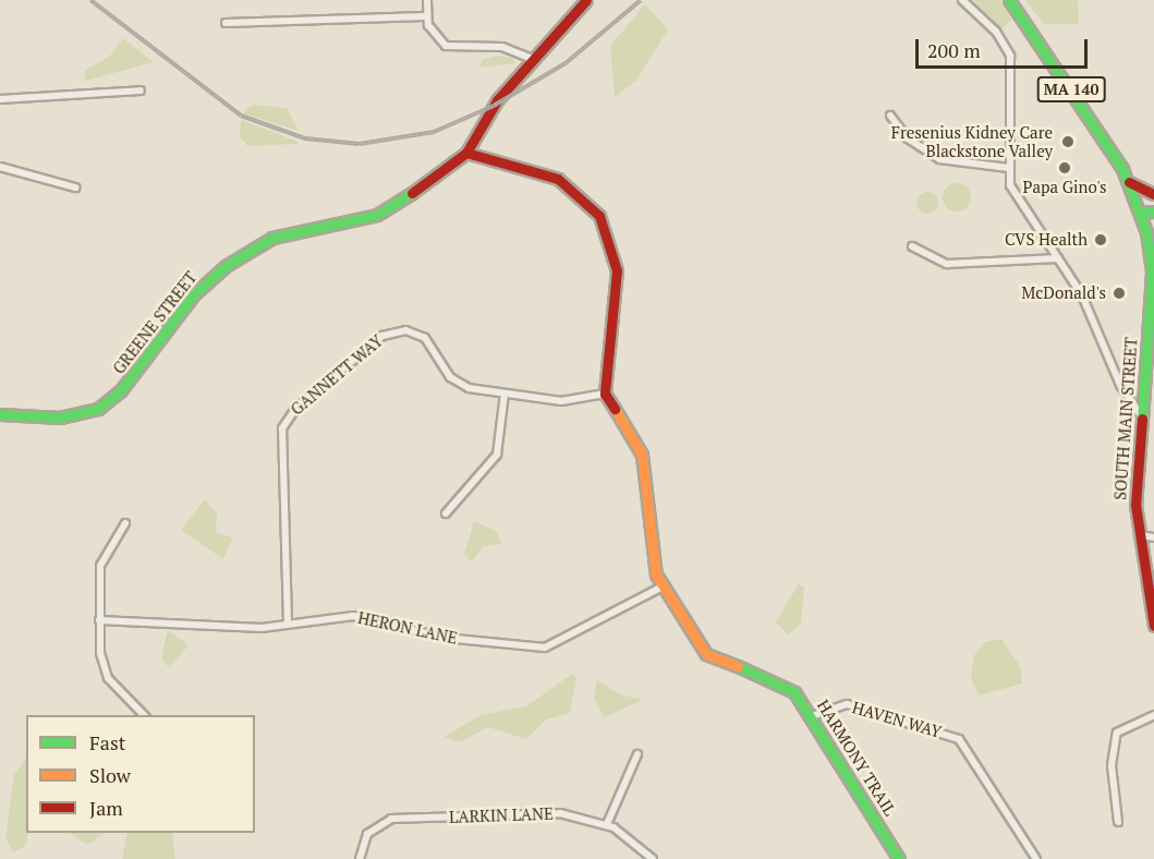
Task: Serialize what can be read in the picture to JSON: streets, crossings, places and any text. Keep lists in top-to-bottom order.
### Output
{
  "streets": {
    "street": [
      "MA 140",
      "GREENE STREET",
      "GANNETT WAY",
      "SOUTH MAIN STREET",
      "HERON LANE",
      "HAVEN WAY",
      "HARMONY TRAIL",
      "LARKIN LANE"
    ]
  },
  "crossings": [
    ["MA 140", "SOUTH MAIN STREET"],
    ["GANNETT WAY", "HERON LANE"],
    ["GANNETT WAY", "HARMONY TRAIL"],
    ["HERON LANE", "HARMONY TRAIL"],
    ["HAVEN WAY", "HARMONY TRAIL"]
  ],
  "places": [
    "Fresenius Kidney Care Blackstone Valley",
    "Papa Gino's",
    "CVS Health",
    "McDonald's"
  ],
  "legend": ["Fast", "Slow", "Jam"],
  "scale_bar": "200 m"
}
